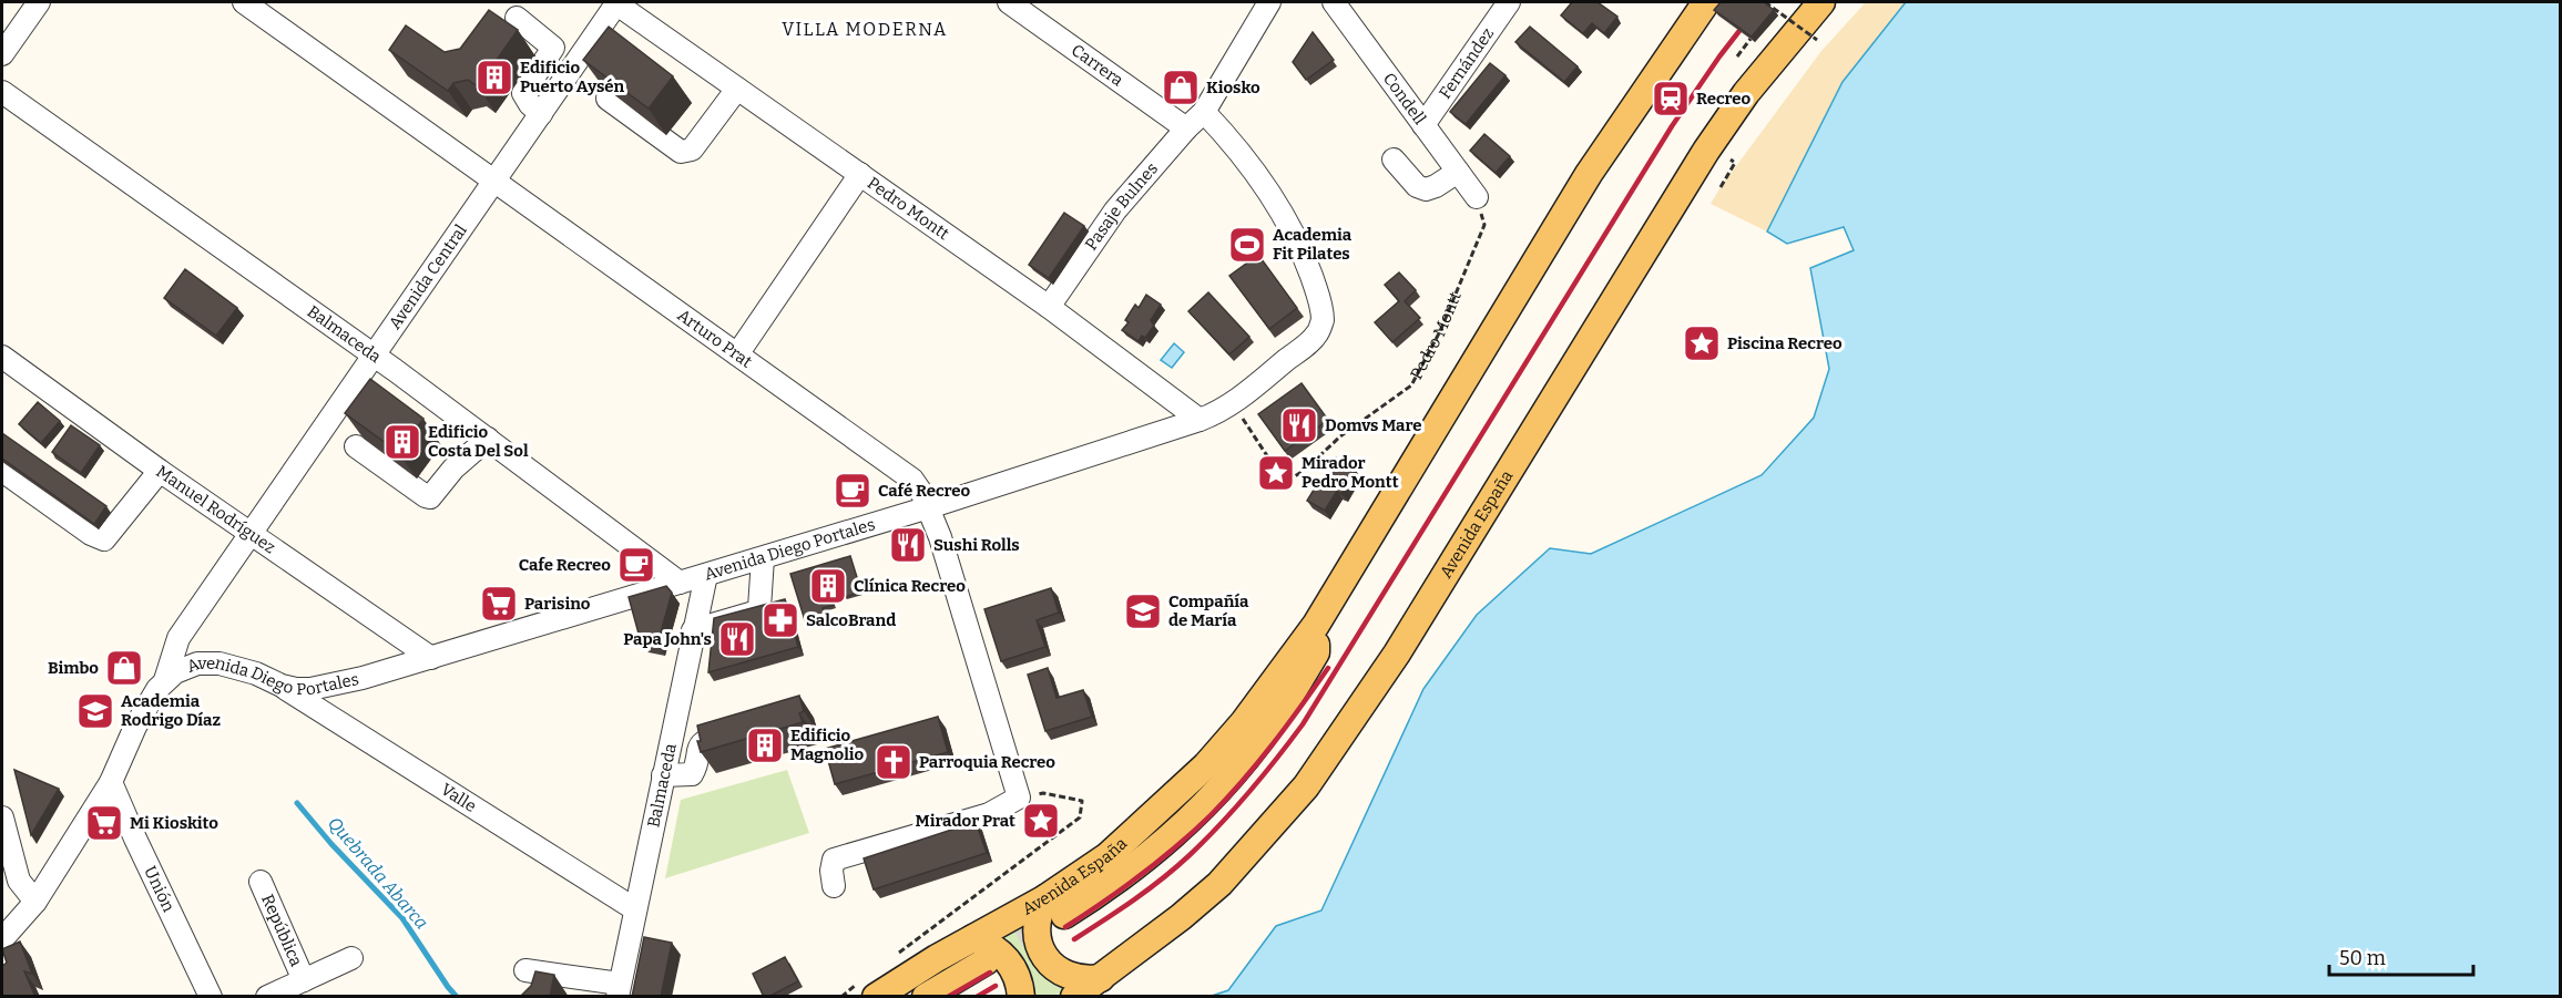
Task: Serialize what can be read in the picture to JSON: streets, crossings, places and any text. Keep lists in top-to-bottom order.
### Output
{
  "streets": {
    "main road": ["Avenida España"],
    "street": [
      "Fernández",
      "Carrera",
      "Condell",
      "Pasaje Bulnes",
      "Pedro Montt",
      "Avenida Central",
      "Balmaceda",
      "Arturo Prat",
      "Manuel Rodríguez",
      "Avenida Diego Portales",
      "Valle",
      "Unión",
      "República"
    ]
  },
  "crossings": [
    ["Fernández", "Condell"],
    ["Carrera", "Pasaje Bulnes"],
    ["Condell", "Pedro Montt"],
    ["Pasaje Bulnes", "Pedro Montt"],
    ["Pasaje Bulnes", "Avenida Diego Portales"],
    ["Pedro Montt", "Avenida Central"],
    ["Pedro Montt", "Avenida Diego Portales"],
    ["Avenida Central", "Balmaceda"],
    ["Avenida Central", "Arturo Prat"],
    ["Avenida Central", "Manuel Rodríguez"],
    ["Avenida Central", "Avenida Diego Portales"],
    ["Balmaceda", "Avenida Diego Portales"],
    ["Balmaceda", "Valle"],
    ["Arturo Prat", "Avenida Diego Portales"],
    ["Manuel Rodríguez", "Avenida Diego Portales"],
    ["Avenida Diego Portales", "Valle"],
    ["Avenida Diego Portales", "Unión"]
  ],
  "districts": ["VILLA MODERNA"],
  "water": ["Quebrada Abarca"],
  "places": {
    "building": [
      "Edificio Puerto Aysén",
      "Edificio Costa Del Sol",
      "Clínica Recreo",
      "Edificio Magnolio"
    ],
    "shop": ["Kiosko", "Bimbo"],
    "station": ["Recreo"],
    "sports": ["Academia Fit Pilates"],
    "place": ["Piscina Recreo", "Mirador Pedro Montt", "Mirador Prat"],
    "restaurant": ["Domvs Mare", "Sushi Rolls", "Papa John's"],
    "cafe": ["Café Recreo", "Cafe Recreo"],
    "supermarket": ["Parisino", "Mi Kioskito"],
    "school or university": ["Compañía de María", "Academia Rodrigo Díaz"],
    "pharmacy": ["SalcoBrand"],
    "church": ["Parroquia Recreo"]
  },
  "scale_bar": "50 m"
}
